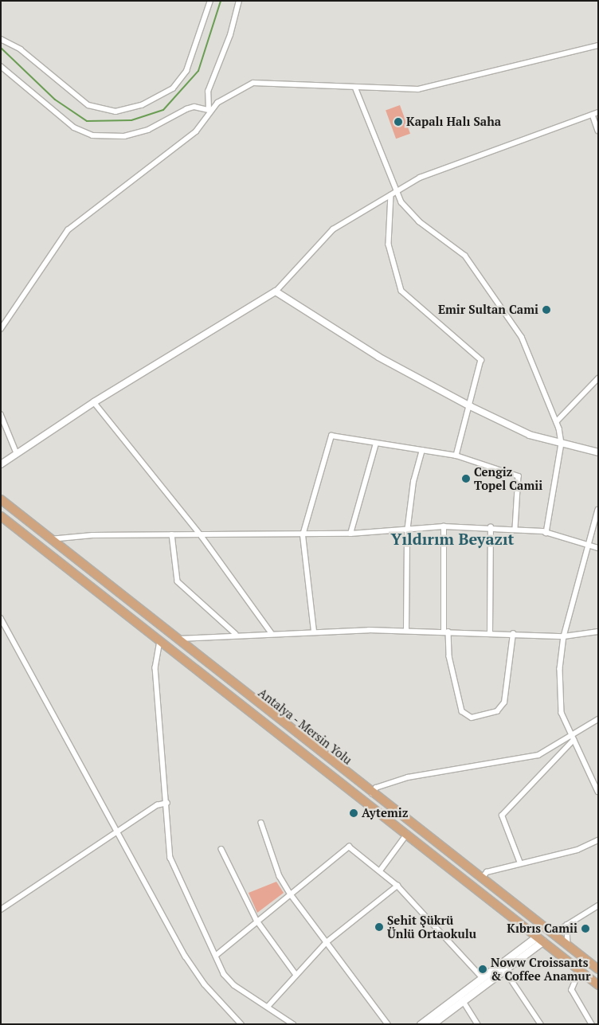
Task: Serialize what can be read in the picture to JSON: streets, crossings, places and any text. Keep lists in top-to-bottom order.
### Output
{
  "streets": {
    "highway": ["Antalya - Mersin Yolu"]
  },
  "districts": ["Yıldırım Beyazıt"],
  "places": [
    "Kapalı Halı Saha",
    "Emir Sultan Cami",
    "Cengiz Topel Camii",
    "Aytemiz",
    "Şehit Şükrü Ünlü Ortaokulu",
    "Kıbrıs Camii",
    "Noww Croissants & Coffee Anamur"
  ]
}
